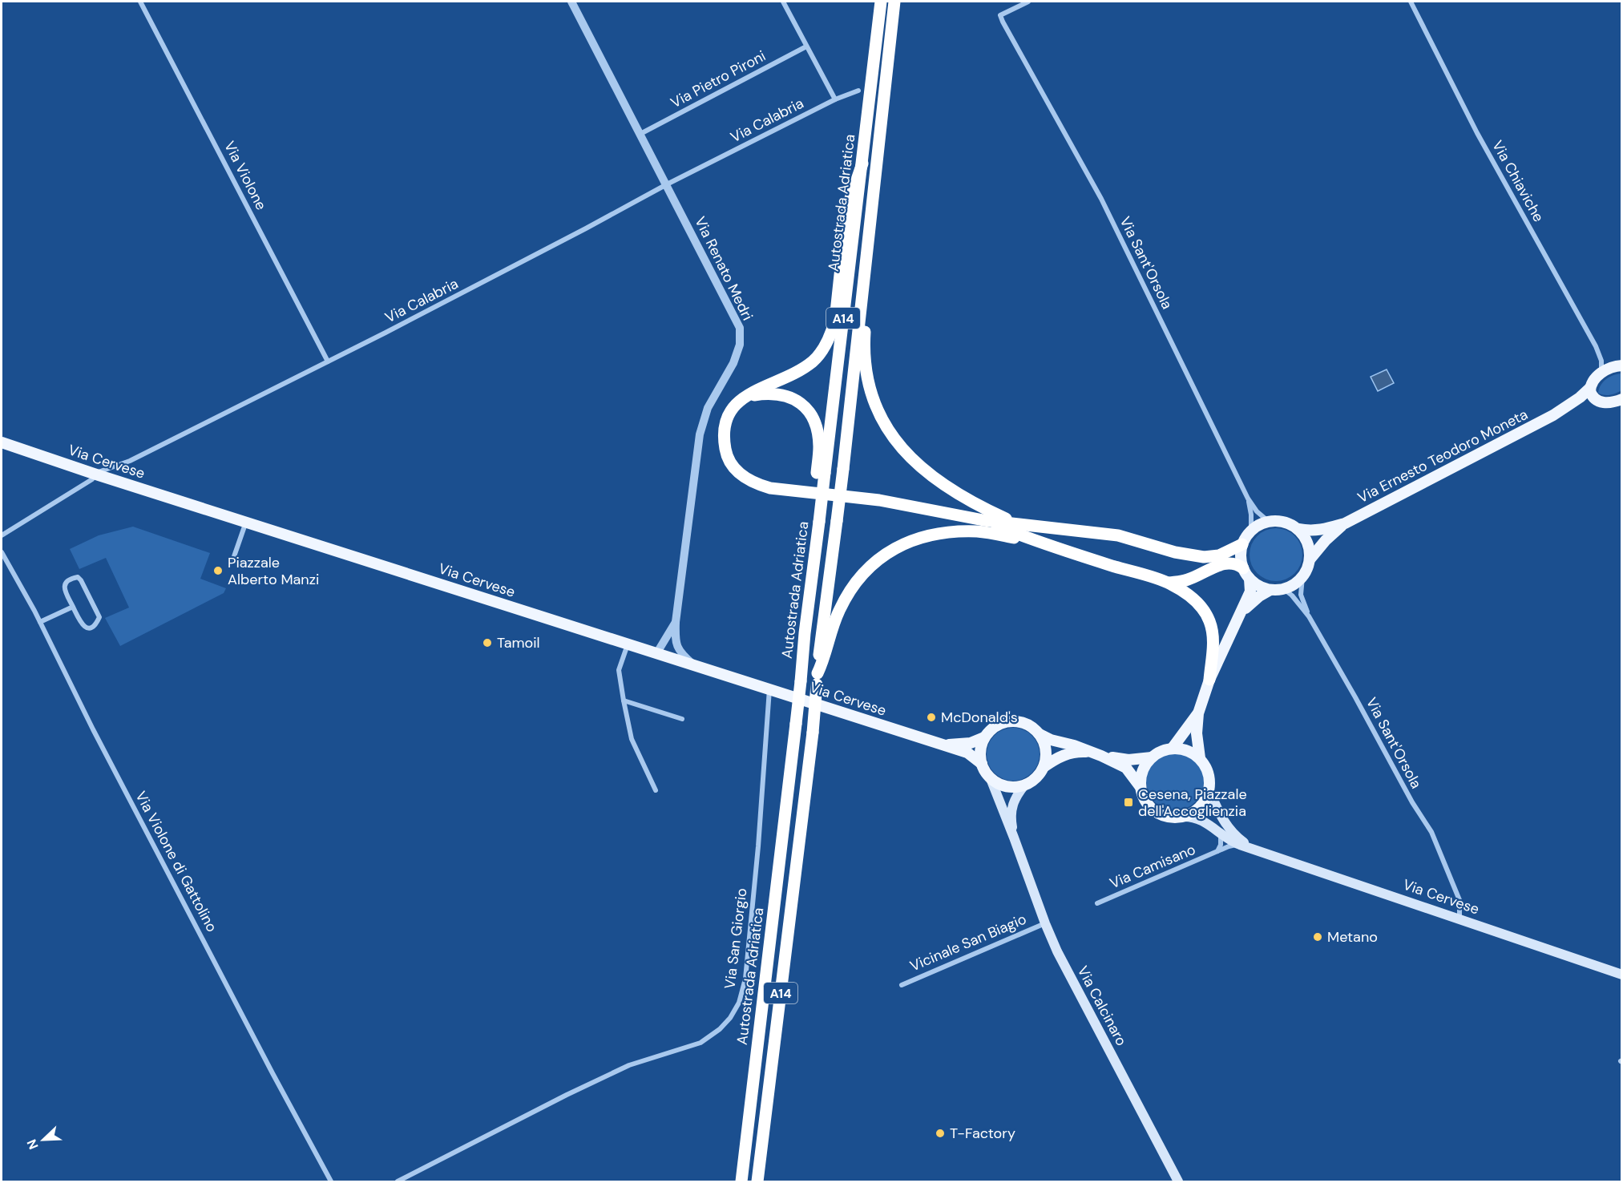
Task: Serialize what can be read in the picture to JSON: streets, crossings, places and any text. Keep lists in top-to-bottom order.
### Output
{
  "streets": {
    "highway": ["Autostrada Adriatica", "A14"],
    "main road": ["Via Ernesto Teodoro Moneta", "Via Cervese", "Via Calcinaro"],
    "street": [
      "Via Pietro Pironi",
      "Via Calabria",
      "Via Violone",
      "Via Chiaviche",
      "Via Sant'Orsola",
      "Via Renato Medri",
      "Via Violone di Gattolino",
      "Via Camisano",
      "Via San Giorgio",
      "Vicinale San Biagio"
    ]
  },
  "crossings": [
    ["Via Pietro Pironi", "Via Renato Medri"],
    ["Via Calabria", "Via Violone"],
    ["Via Calabria", "Via Renato Medri"],
    ["Via Calabria", "Via Cervese"],
    ["Via Chiaviche", "Via Ernesto Teodoro Moneta"],
    ["Via Sant'Orsola", "Via Ernesto Teodoro Moneta"],
    ["Via Sant'Orsola", "Via Cervese"],
    ["Via Renato Medri", "Via Cervese"],
    ["Via Cervese", "Via Camisano"],
    ["Via Cervese", "Via San Giorgio"],
    ["Via Cervese", "Via Calcinaro"],
    ["Vicinale San Biagio", "Via Calcinaro"]
  ],
  "places": {
    "other": [
      "Piazzale Alberto Manzi",
      "Tamoil",
      "McDonald's",
      "Metano",
      "T-Factory"
    ],
    "transit": ["Cesena, Piazzale dell'Accoglienzia"]
  },
  "north": "bottom left"
}
